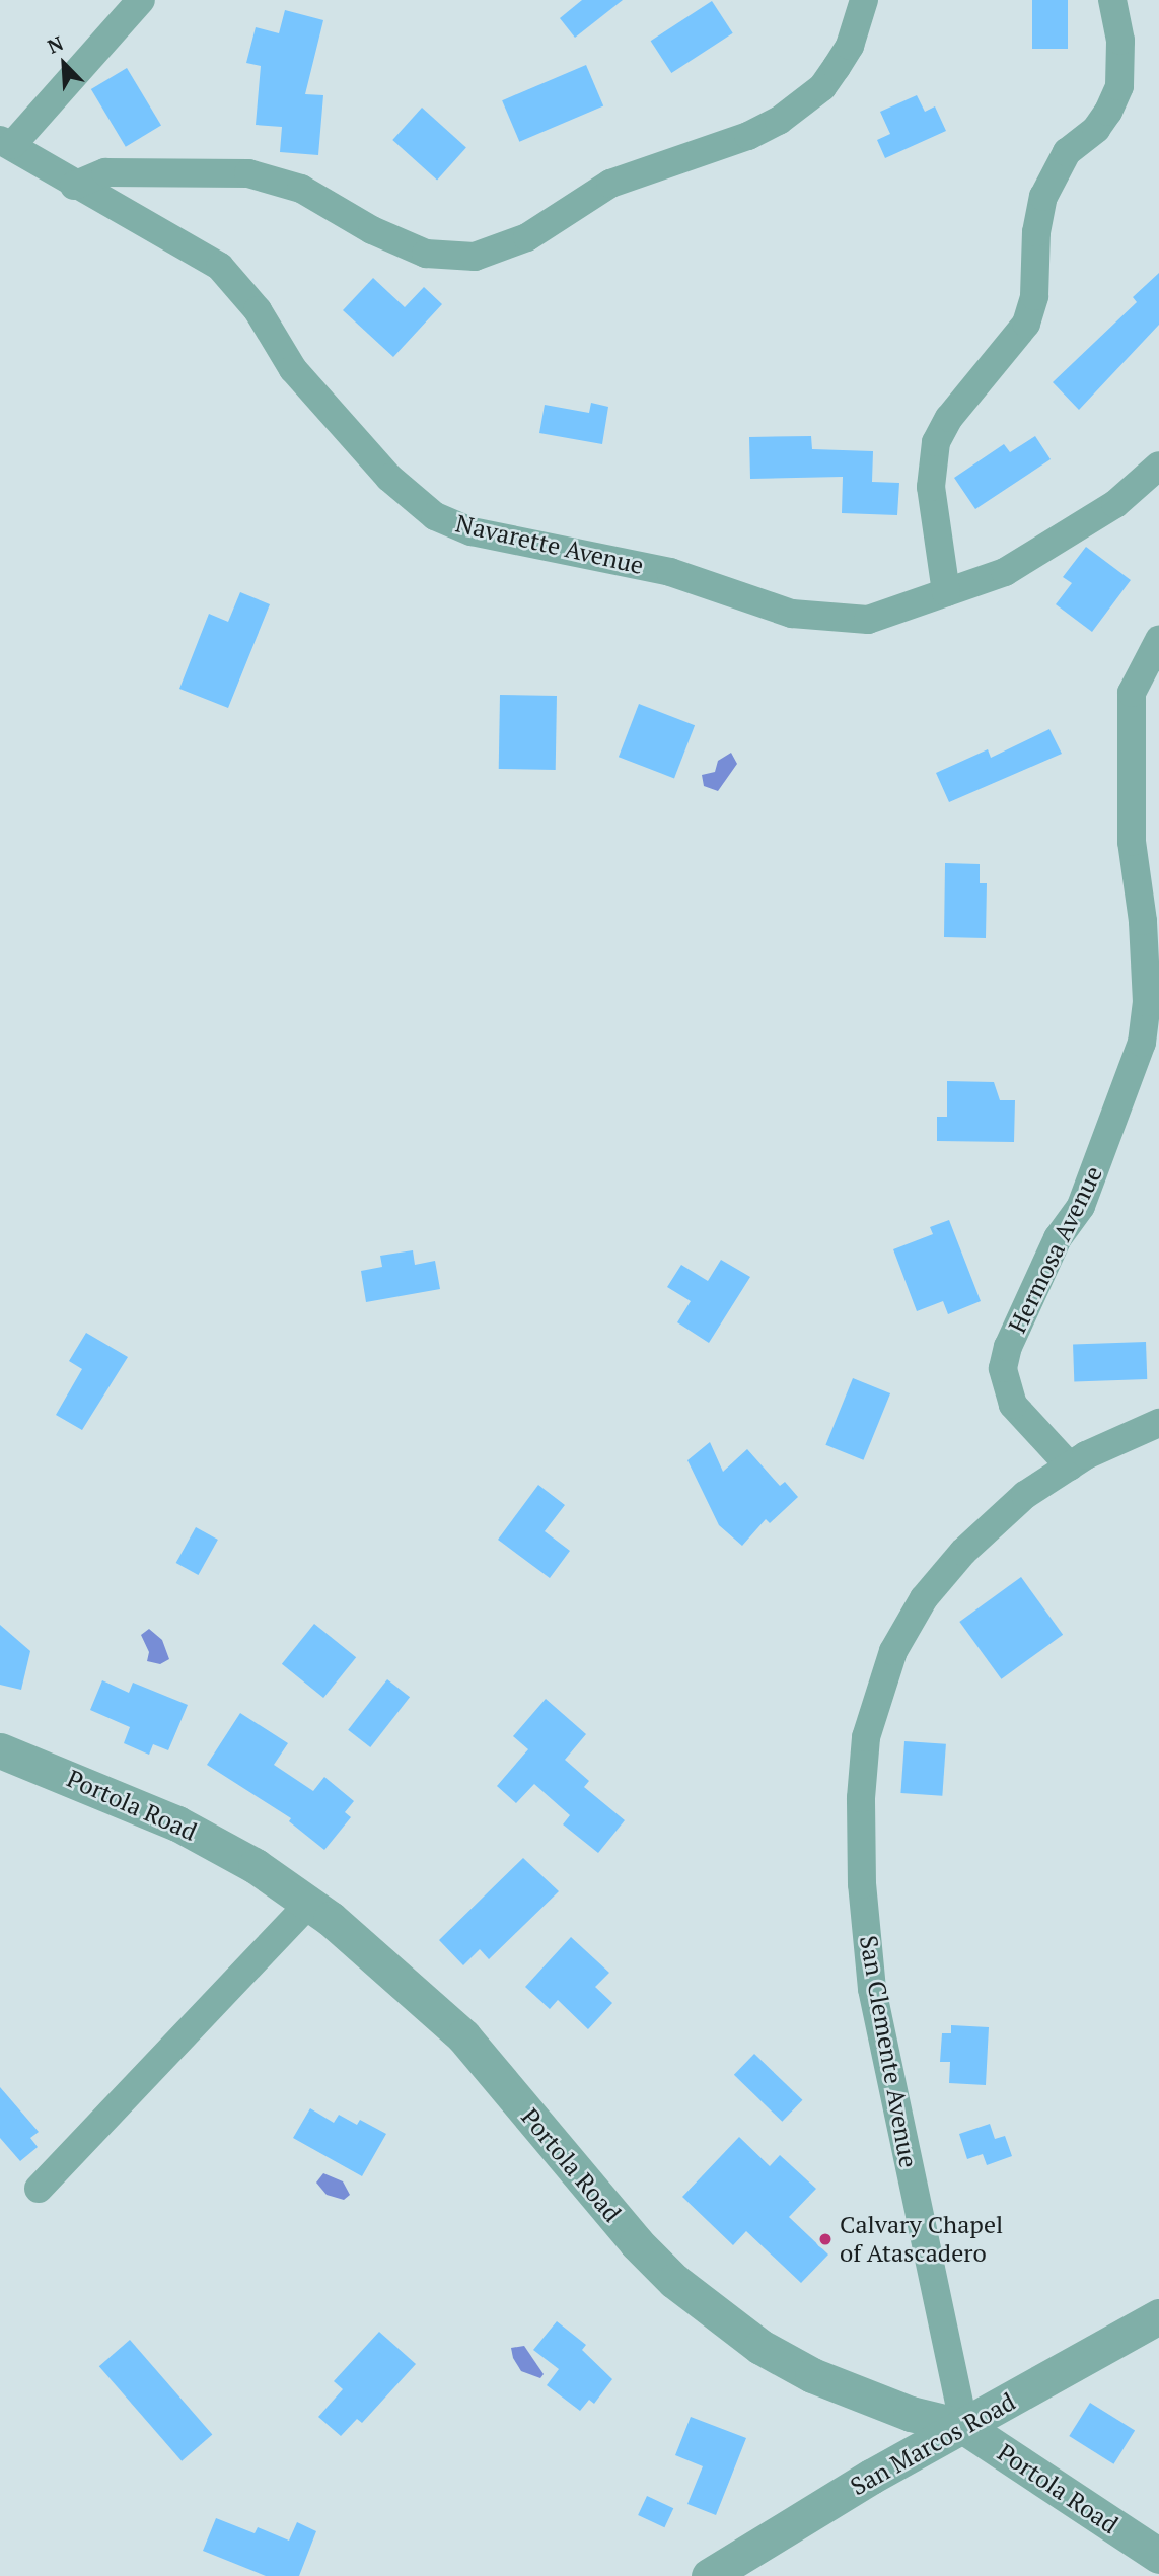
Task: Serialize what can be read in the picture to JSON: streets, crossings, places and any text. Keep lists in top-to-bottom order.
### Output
{
  "streets": {
    "street": [
      "Navarette Avenue",
      "Hermosa Avenue",
      "Portola Road",
      "San Clemente Avenue",
      "San Marcos Road"
    ]
  },
  "crossings": [
    ["Hermosa Avenue", "San Clemente Avenue"],
    ["Portola Road", "San Clemente Avenue"],
    ["Portola Road", "San Marcos Road"],
    ["San Clemente Avenue", "San Marcos Road"]
  ],
  "places": ["Calvary Chapel of Atascadero"],
  "north": "top left"
}
